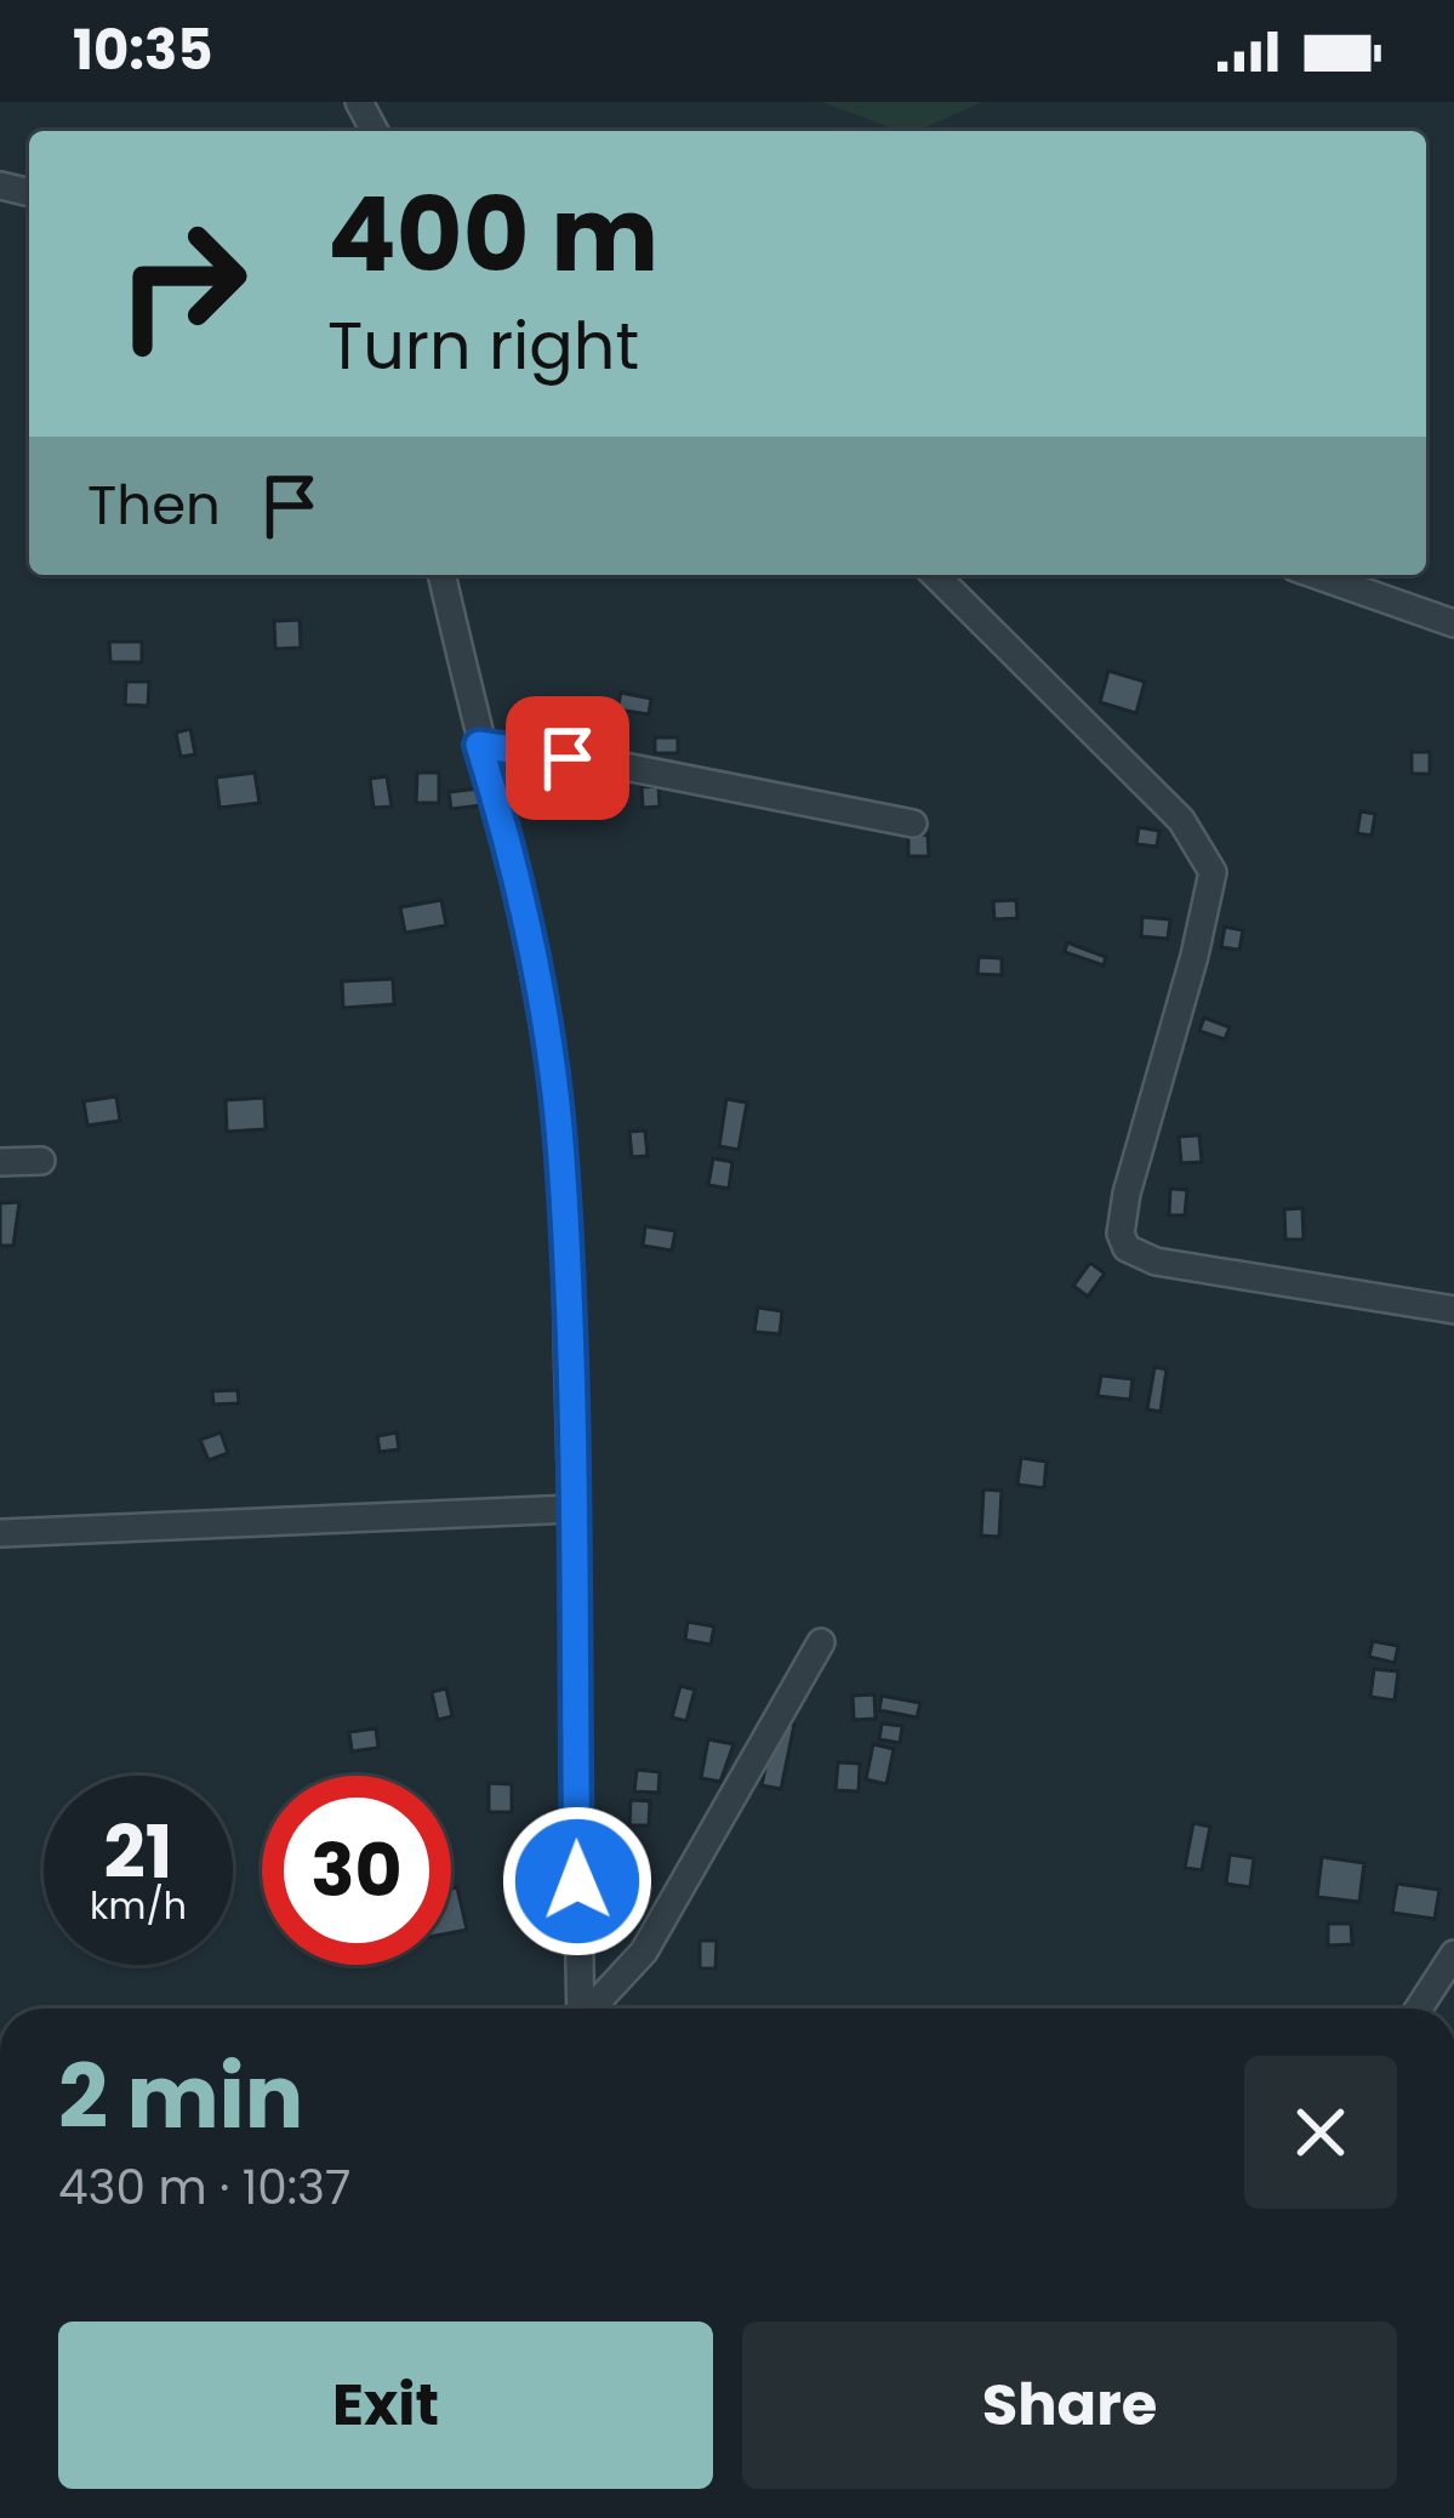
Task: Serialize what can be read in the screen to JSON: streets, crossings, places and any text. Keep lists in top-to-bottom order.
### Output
{
  "page": {
    "status": "10:35",
    "turn": ["400 m", "Turn right"],
    "then": "Then",
    "speed": "21 km/h",
    "limit": "30",
    "heading": ["2 min", "430 m · 10:37"],
    "buttons": ["Exit", "Share"]
  }
}
